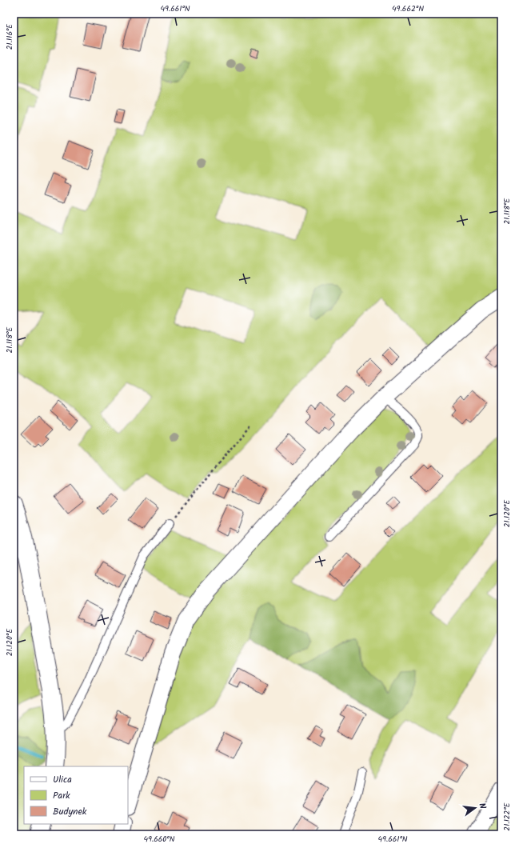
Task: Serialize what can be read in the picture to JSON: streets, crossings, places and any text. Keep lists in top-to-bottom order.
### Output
{
  "legend": ["Ulica", "Park", "Budynek"],
  "north": "right",
  "coordinates": [
    "49.661°N",
    "49.662°N",
    "21.116°E",
    "21.118°E",
    "21.120°E",
    "21.122°E",
    "49.660°N"
  ]
}
